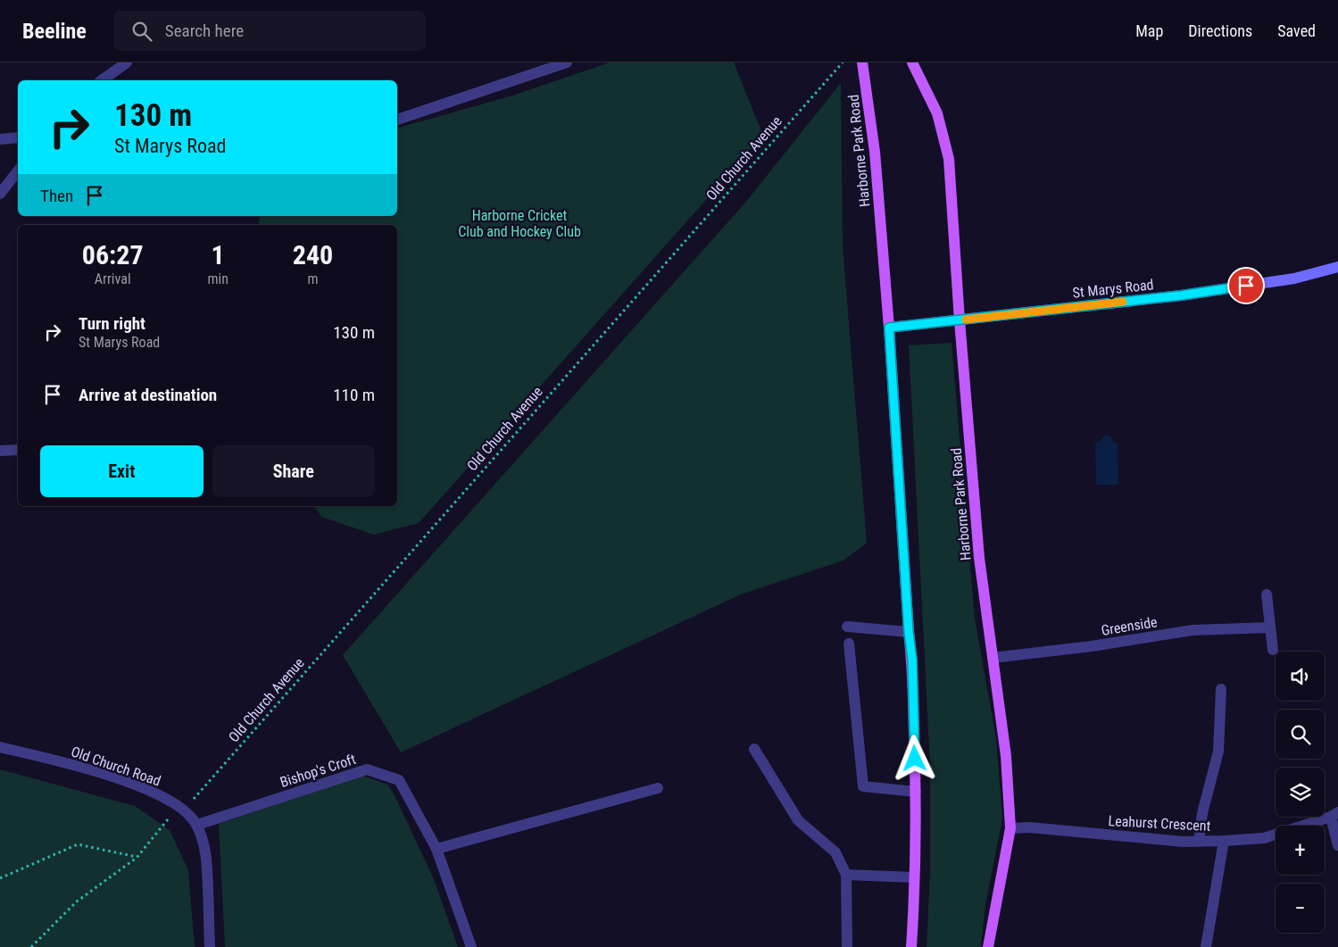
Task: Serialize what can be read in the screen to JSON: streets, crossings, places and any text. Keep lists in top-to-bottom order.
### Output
{
  "streets": {
    "main road": ["Harborne Park Road"],
    "street": [
      "St Marys Road",
      "Greenside",
      "Old Church Road",
      "Bishop's Croft",
      "Leahurst Crescent"
    ],
    "path": ["Old Church Avenue"]
  },
  "crossings": [
    ["Harborne Park Road", "St Marys Road"],
    ["Harborne Park Road", "Greenside"],
    ["Harborne Park Road", "Leahurst Crescent"],
    ["Old Church Avenue", "Old Church Road"],
    ["Old Church Road", "Bishop's Croft"]
  ],
  "parks": ["Harborne Cricket Club and Hockey Club"],
  "page": {
    "header": "Beeline",
    "search": "Search here",
    "nav": ["Map", "Directions", "Saved"],
    "turn": ["130 m", "St Marys Road"],
    "then": "Then",
    "eta": [
      "06:27",
      "Arrival",
      "1",
      "min",
      "240",
      "m"
    ],
    "list": [
      {
        "name": "Turn right",
        "note": "St Marys Road",
        "value": "130 m"
      },
      {
        "name": "Arrive at destination",
        "value": "110 m"
      }
    ],
    "buttons": ["Exit", "Share"],
    "map_buttons": ["+", "−"]
  }
}
